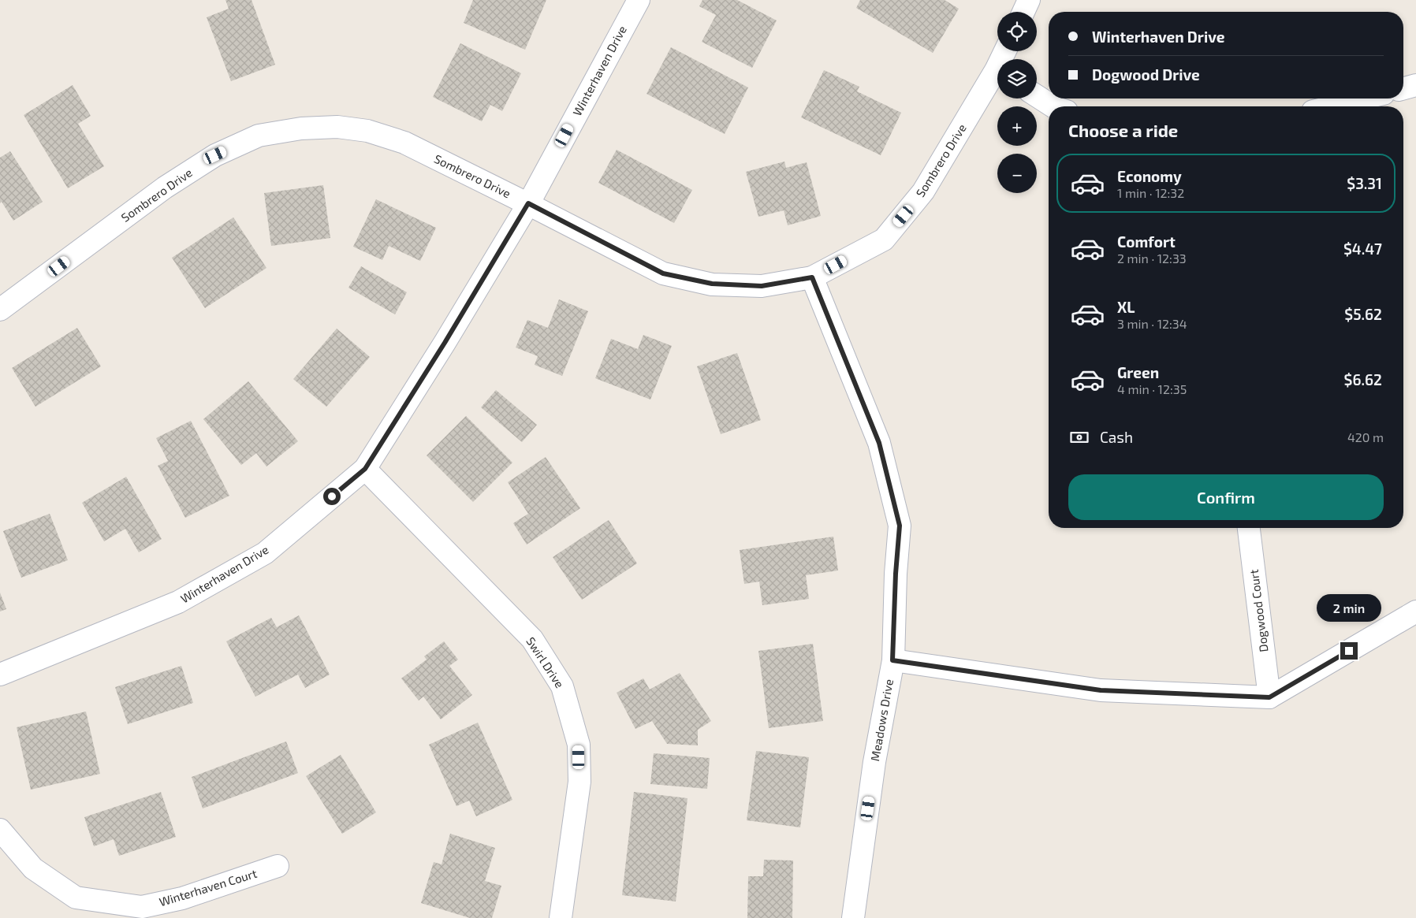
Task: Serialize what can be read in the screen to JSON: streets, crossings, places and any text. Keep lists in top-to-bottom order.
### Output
{
  "streets": {
    "street": [
      "Winterhaven Drive",
      "Sombrero Drive",
      "Dogwood Court",
      "Swirl Drive",
      "Meadows Drive",
      "Winterhaven Court"
    ]
  },
  "crossings": [
    ["Winterhaven Drive", "Sombrero Drive"],
    ["Winterhaven Drive", "Swirl Drive"],
    ["Sombrero Drive", "Meadows Drive"]
  ],
  "page": {
    "map_buttons": ["+", "−"],
    "banner": ["Winterhaven Drive", "Dogwood Drive"],
    "heading": "Choose a ride",
    "list": [
      {
        "name": "Economy",
        "note": "1 min · 12:32",
        "value": "$3.31"
      },
      {
        "name": "Comfort",
        "note": "2 min · 12:33",
        "value": "$4.47"
      },
      {
        "name": "XL",
        "note": "3 min · 12:34",
        "value": "$5.62"
      },
      {
        "name": "Green",
        "note": "4 min · 12:35",
        "value": "$6.62"
      }
    ],
    "pay": ["Cash", "420 m"],
    "buttons": "Confirm",
    "bubble": "2 min"
  }
}
